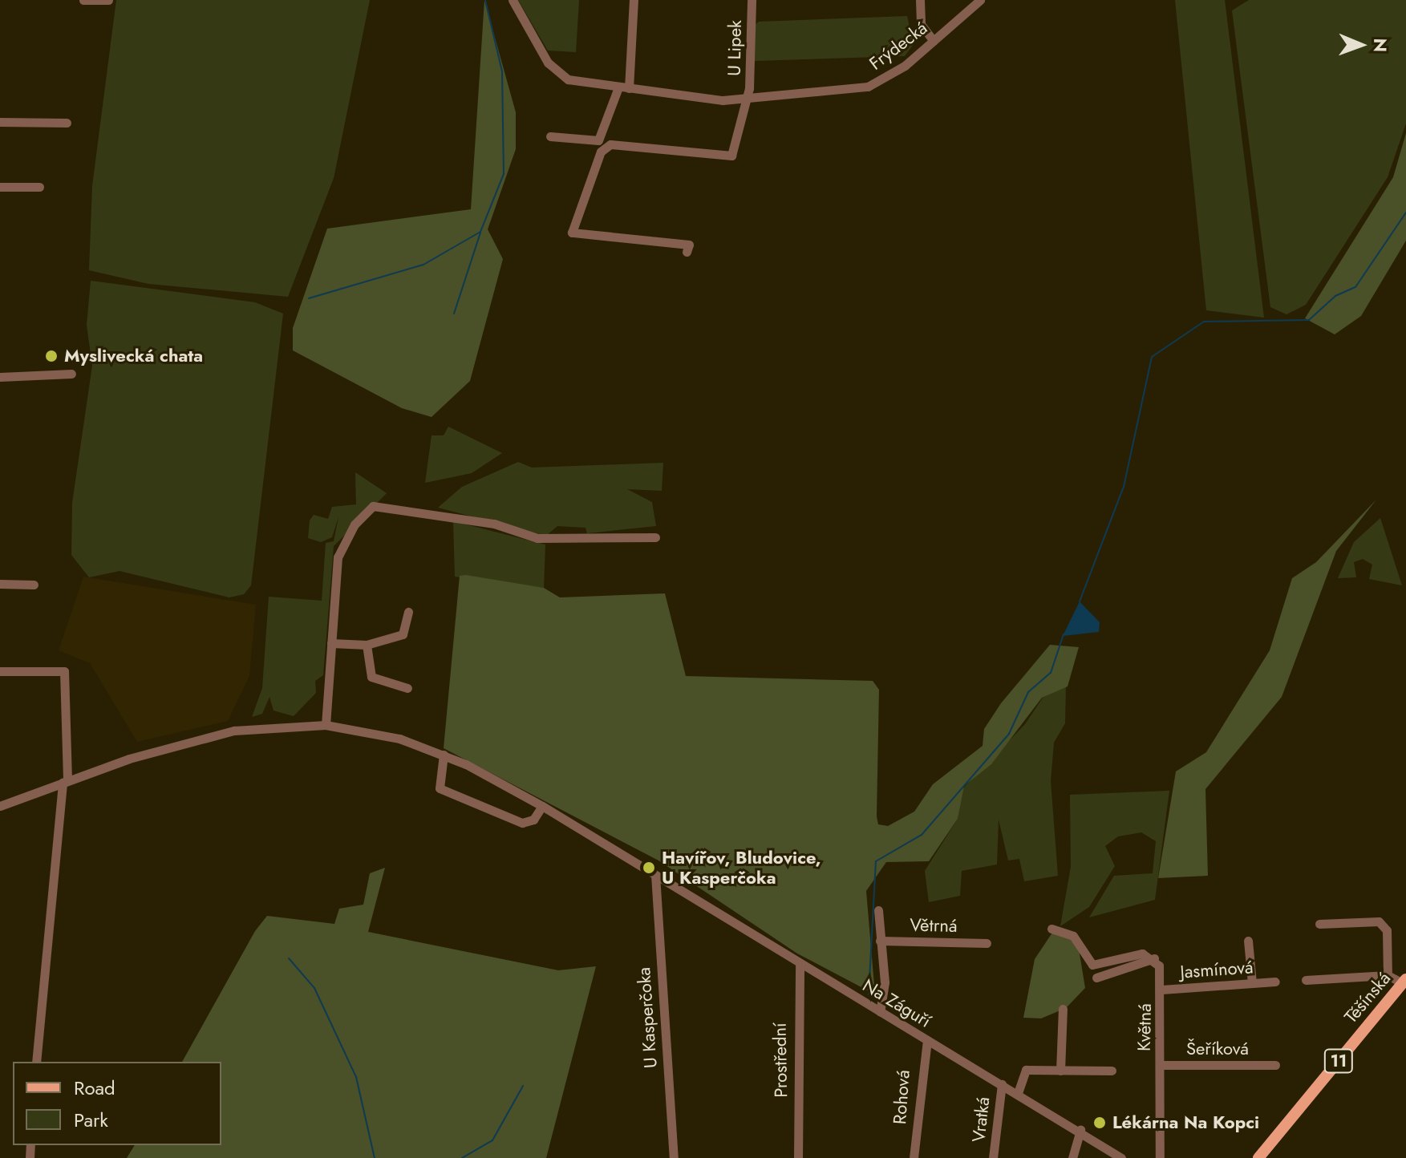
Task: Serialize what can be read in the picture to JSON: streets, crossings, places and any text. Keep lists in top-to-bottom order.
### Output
{
  "streets": {
    "main road": ["Těšínská", "11"],
    "street": [
      "Frýdecká",
      "U Lipek",
      "Větrná",
      "Jasmínová",
      "Na Záguří",
      "U Kasperčoka",
      "Květná",
      "Šeříková",
      "Prostřední",
      "Rohová",
      "Vratká"
    ]
  },
  "crossings": [
    ["Frýdecká", "U Lipek"],
    ["Jasmínová", "Květná"],
    ["Na Záguří", "U Kasperčoka"],
    ["Na Záguří", "Prostřední"],
    ["Na Záguří", "Rohová"],
    ["Na Záguří", "Vratká"],
    ["Květná", "Šeříková"]
  ],
  "places": ["Myslivecká chata", "Havířov, Bludovice, U Kasperčoka", "Lékárna Na Kopci"],
  "legend": ["Road", "Park"],
  "north": "right"
}
